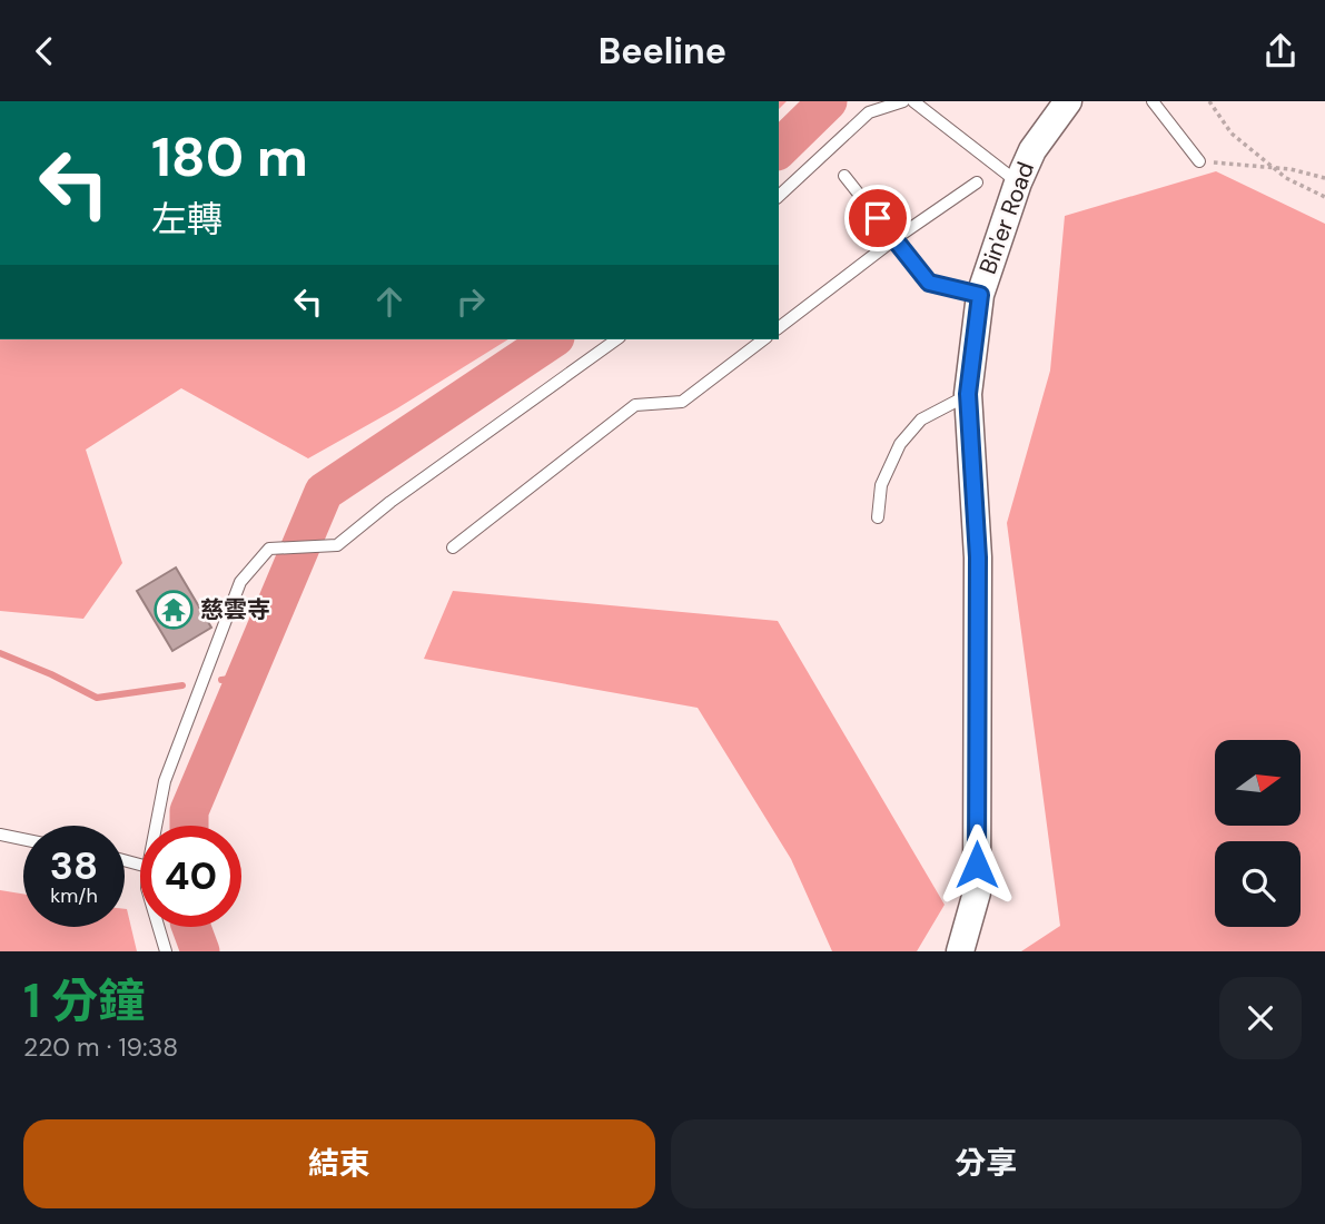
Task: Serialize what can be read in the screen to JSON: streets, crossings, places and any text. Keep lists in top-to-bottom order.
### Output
{
  "streets": {
    "street": ["Bin'er Road"]
  },
  "places": {
    "temple": ["慈雲寺"]
  },
  "north": "right",
  "page": {
    "header": "Beeline",
    "turn": ["180 m", "左轉"],
    "speed": "38 km/h",
    "limit": "40",
    "heading": ["1 分鐘", "220 m · 19:38"],
    "buttons": ["結束", "分享"]
  }
}
